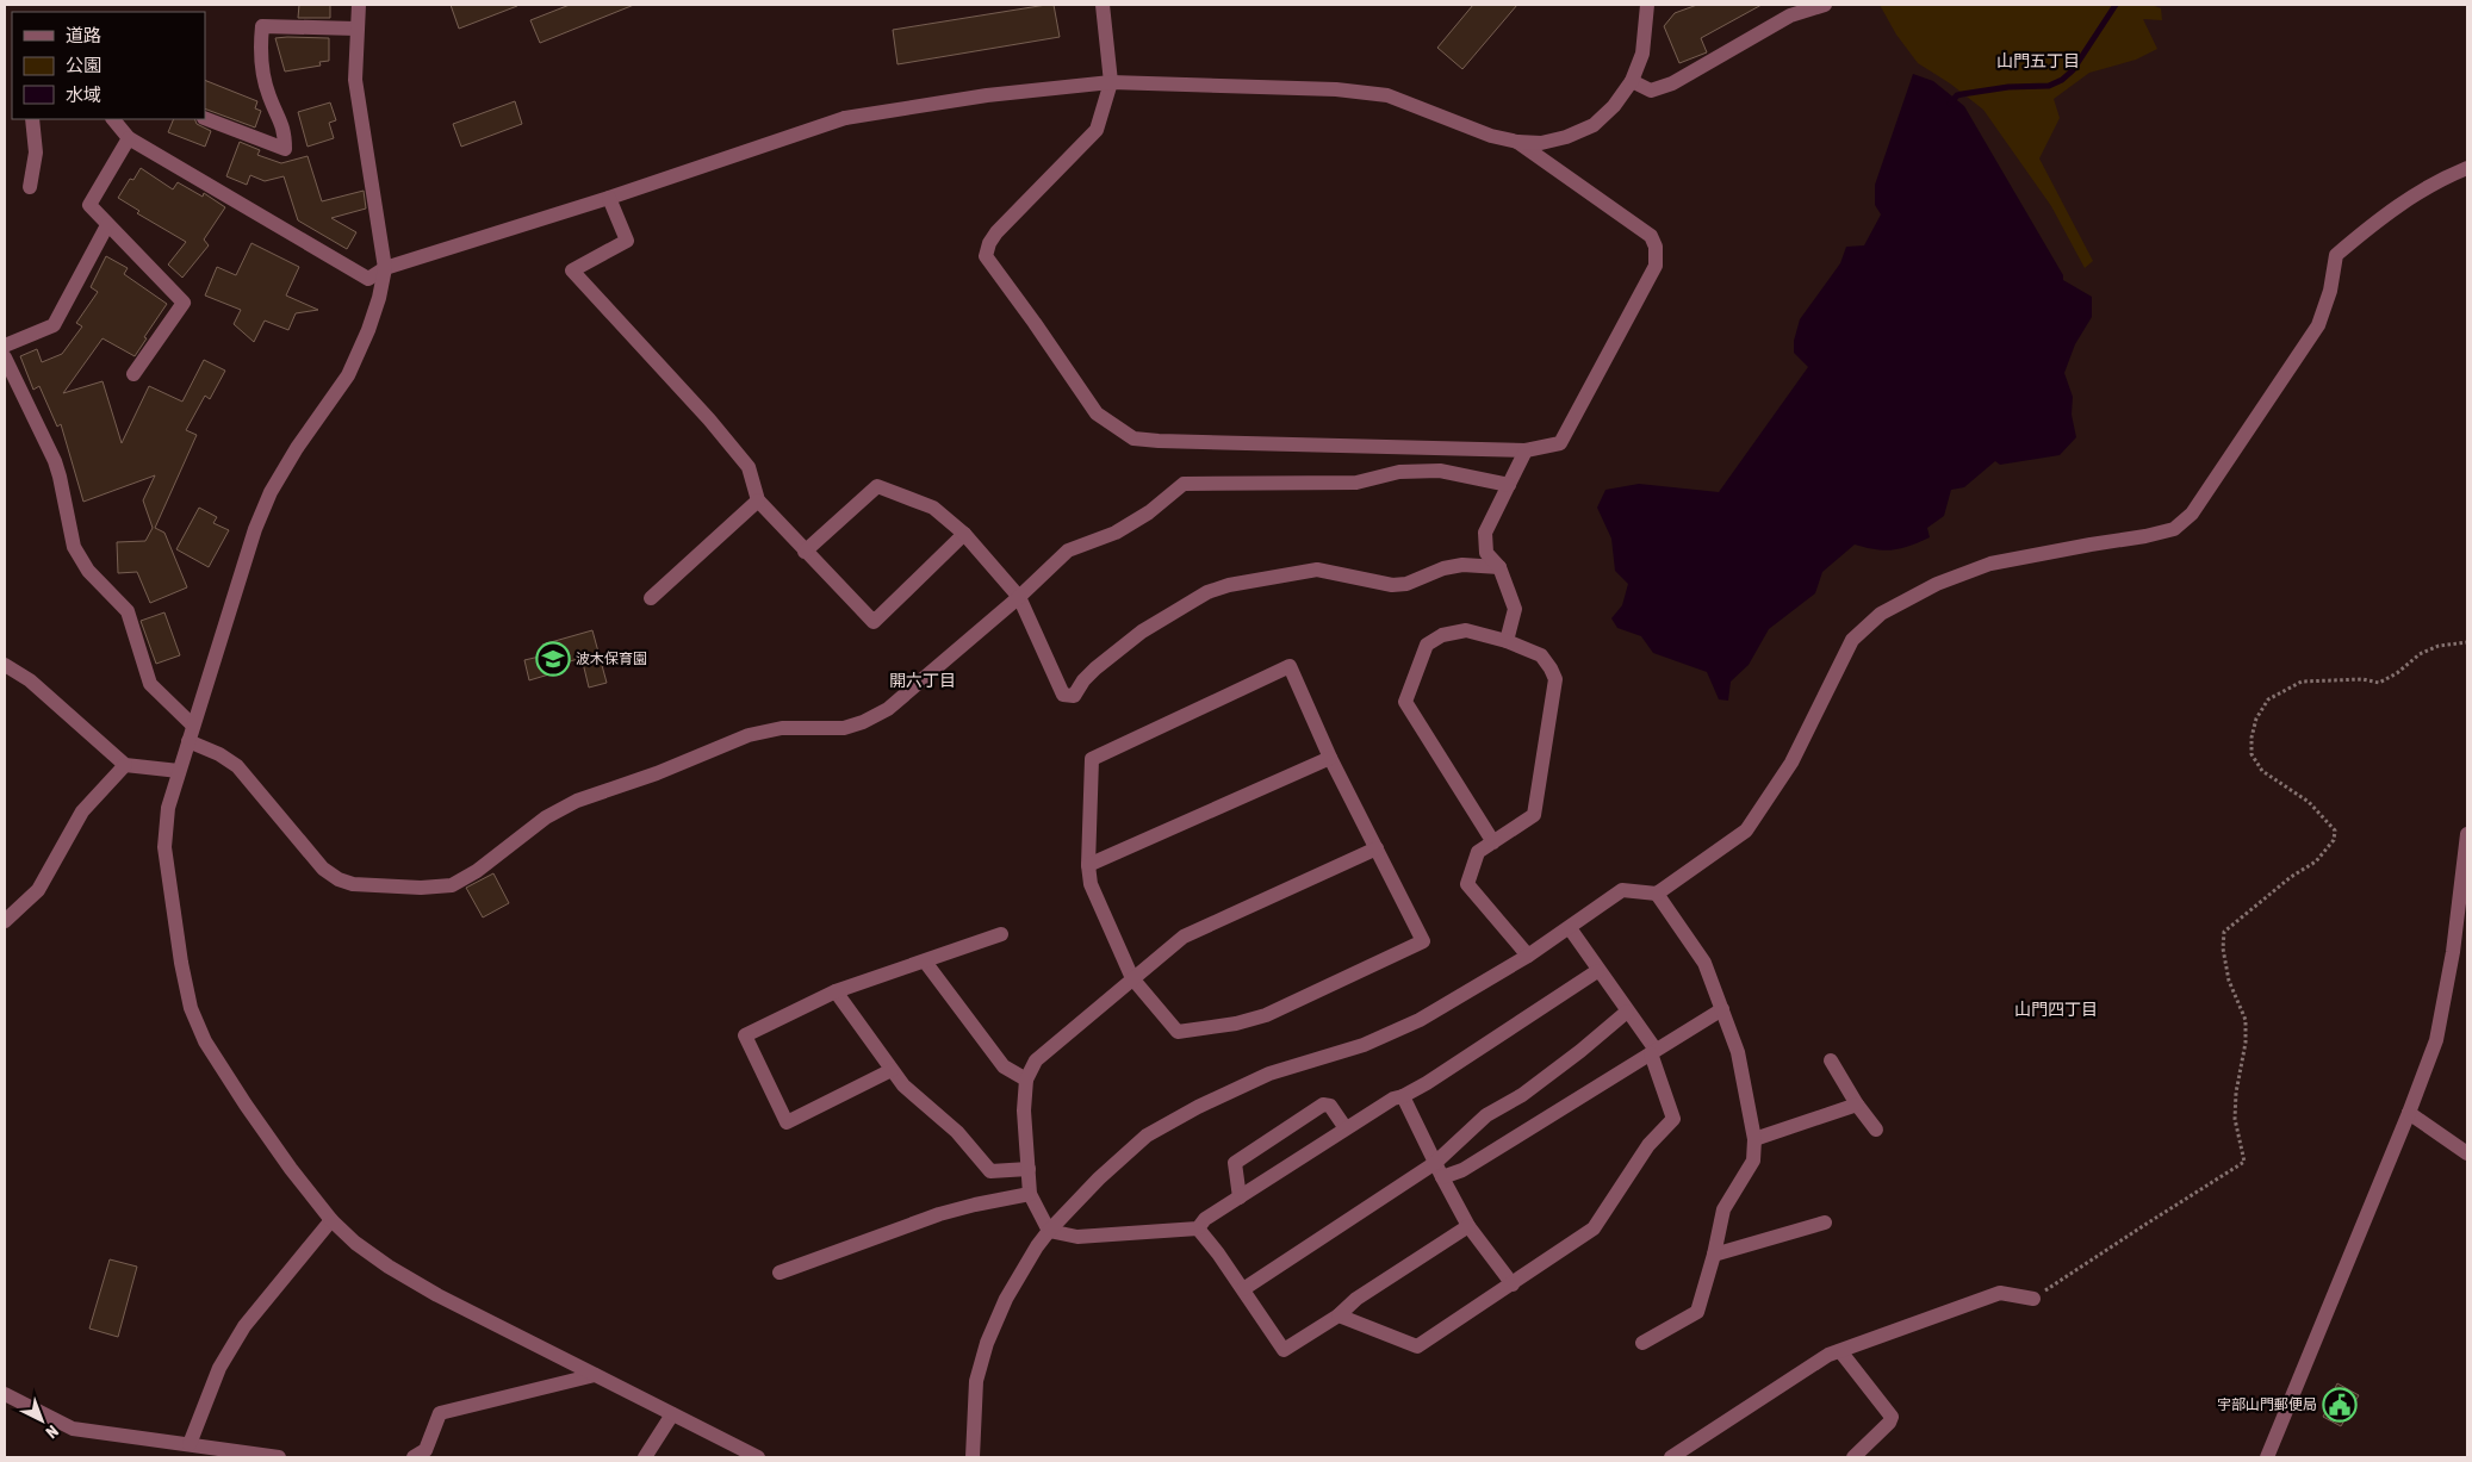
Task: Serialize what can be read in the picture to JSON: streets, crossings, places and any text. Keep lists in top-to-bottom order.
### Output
{
  "districts": ["山門五丁目", "開六丁目", "山門四丁目"],
  "places": {
    "school or university": ["波木保育園"],
    "public building": ["宇部山門郵便局"]
  },
  "legend": ["道路", "公園", "水域"],
  "north": "bottom right"
}
